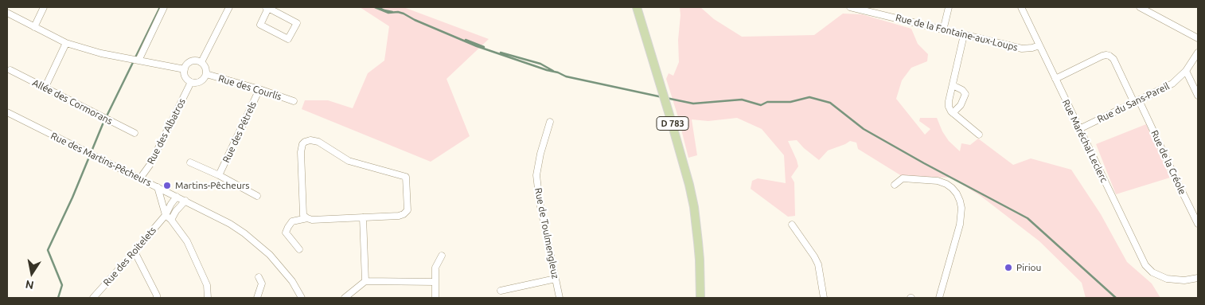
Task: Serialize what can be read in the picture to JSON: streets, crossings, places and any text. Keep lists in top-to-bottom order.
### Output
{
  "streets": {
    "main road": ["D 783"],
    "street": [
      "Rue de la Fontaine-aux-Loups",
      "Rue des Courlis",
      "Allée des Cormorans",
      "Rue du Sans-Pareil",
      "Rue des Albatros",
      "Rue des Pétrels",
      "Rue Maréchal Leclerc",
      "Rue des Martins-Pêcheurs",
      "Rue de la Créole",
      "Rue de Toulmengleuz",
      "Rue des Roitelets"
    ]
  },
  "crossings": [
    ["Rue de la Fontaine-aux-Loups", "Rue Maréchal Leclerc"],
    ["Rue des Courlis", "Rue des Albatros"],
    ["Rue des Courlis", "Rue des Pétrels"],
    ["Rue du Sans-Pareil", "Rue Maréchal Leclerc"],
    ["Rue du Sans-Pareil", "Rue de la Créole"],
    ["Rue des Albatros", "Rue des Martins-Pêcheurs"],
    ["Rue Maréchal Leclerc", "Rue de la Créole"],
    ["Rue des Martins-Pêcheurs", "Rue des Roitelets"]
  ],
  "places": ["Martins-Pêcheurs", "Piriou"],
  "north": "bottom"
}
